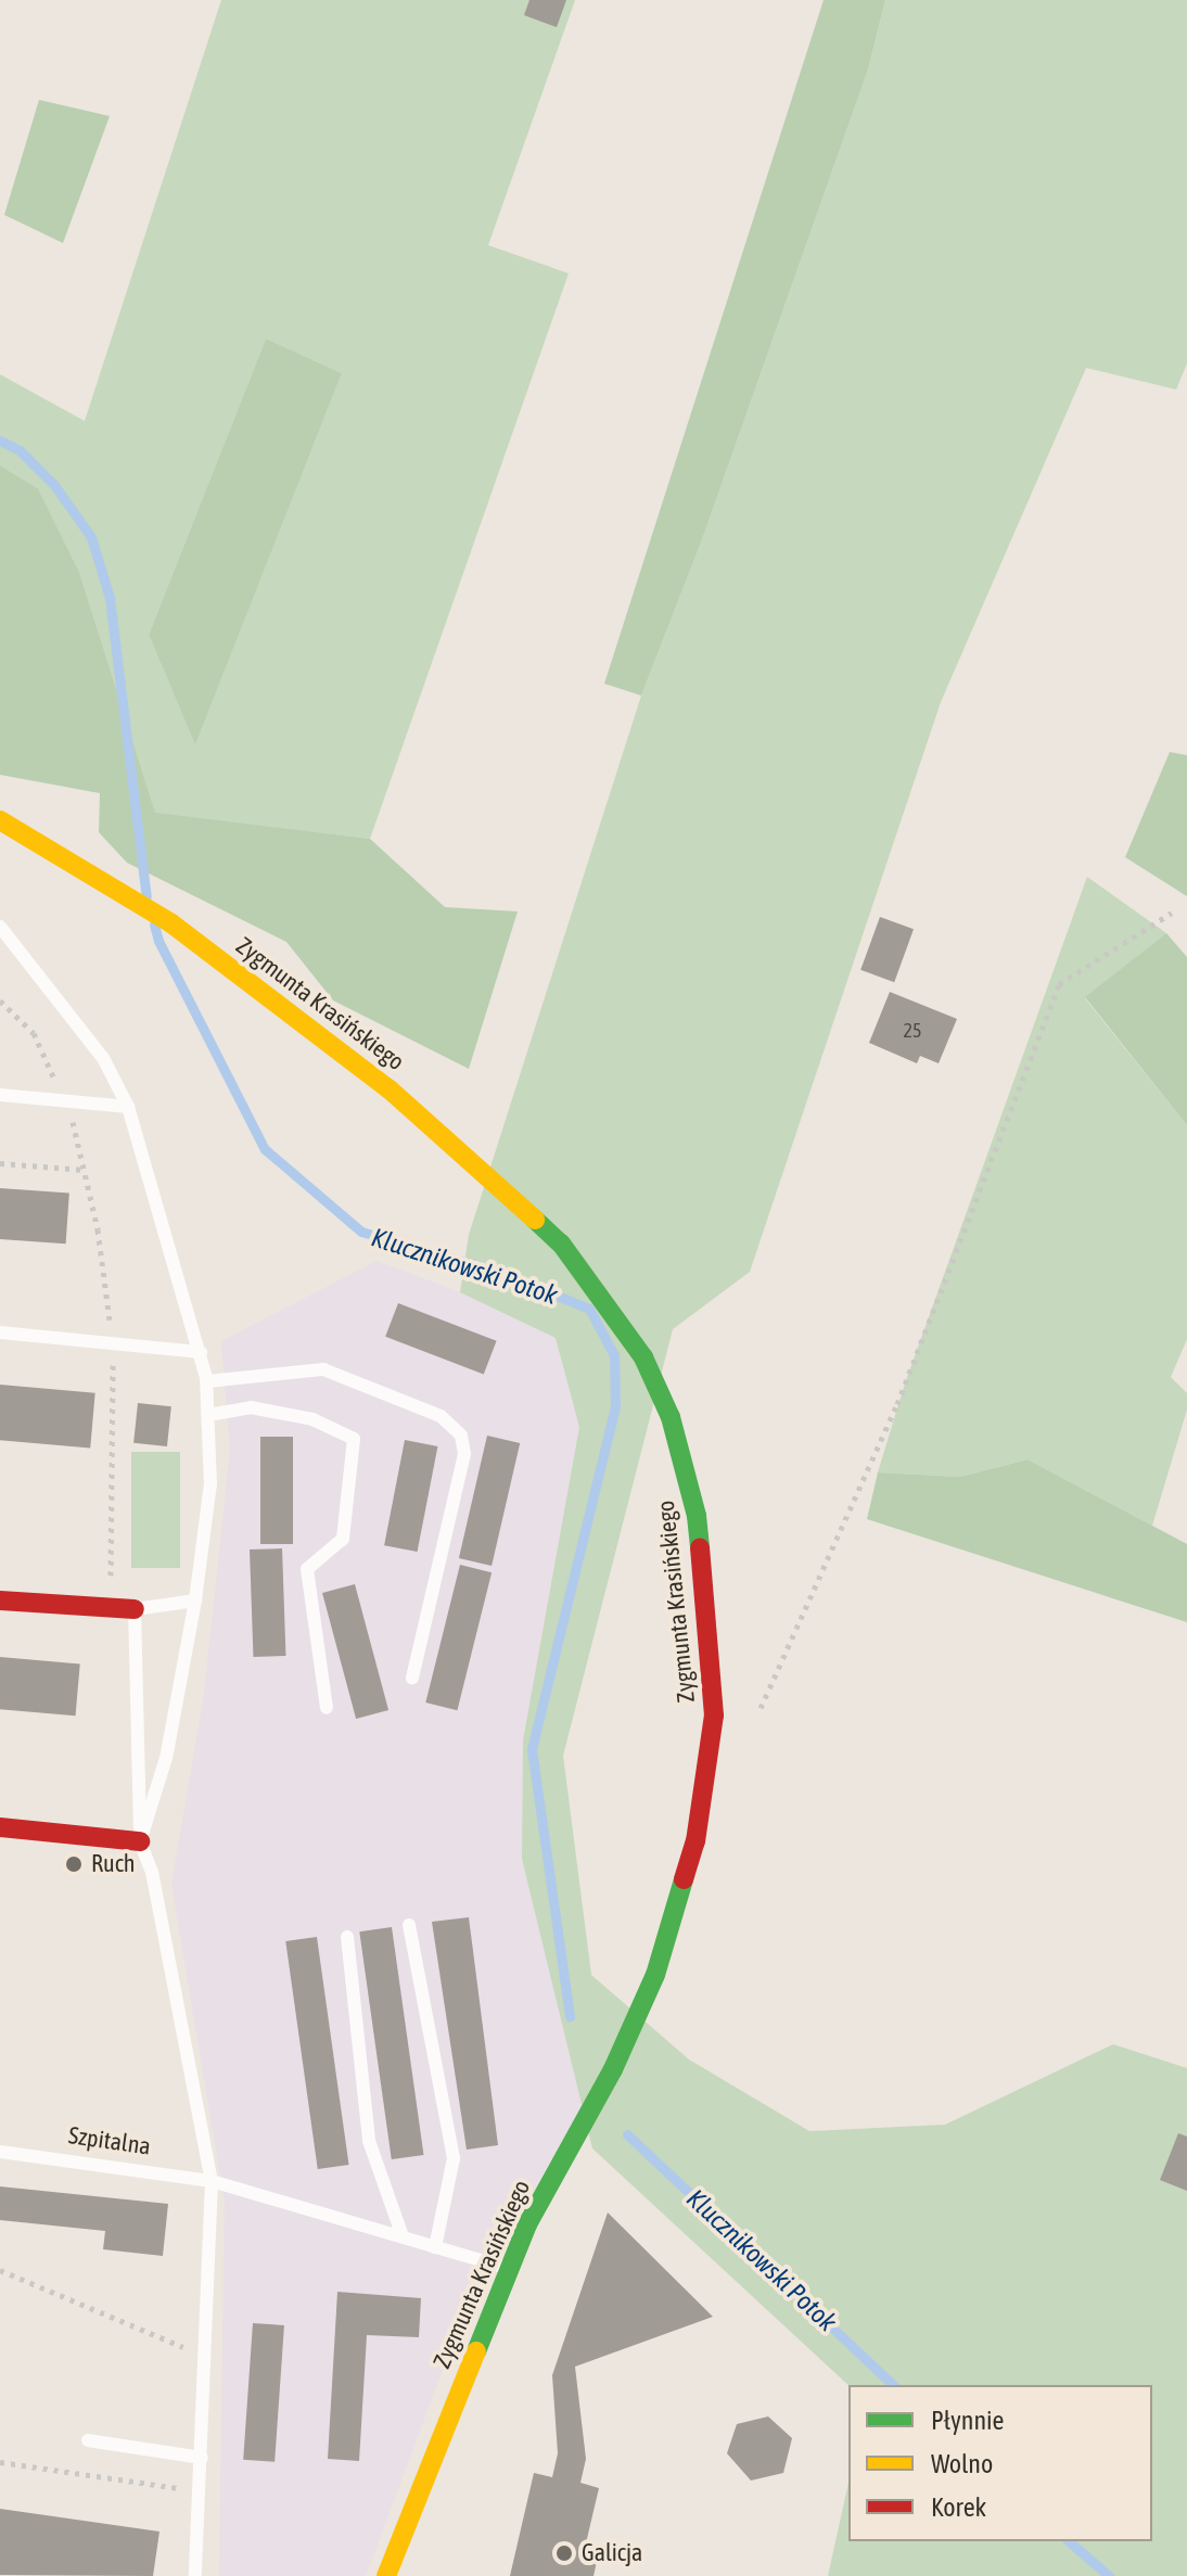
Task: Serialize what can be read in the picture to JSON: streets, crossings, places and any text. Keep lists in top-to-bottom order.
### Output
{
  "streets": {
    "street": ["Zygmunta Krasińskiego"],
    "lane": ["Szpitalna"]
  },
  "crossings": [
    ["Zygmunta Krasińskiego", "Szpitalna"]
  ],
  "water": ["Klucznikowski Potok"],
  "places": ["Ruch", "Galicja"],
  "house_numbers": ["25"],
  "legend": ["Płynnie", "Wolno", "Korek"]
}
